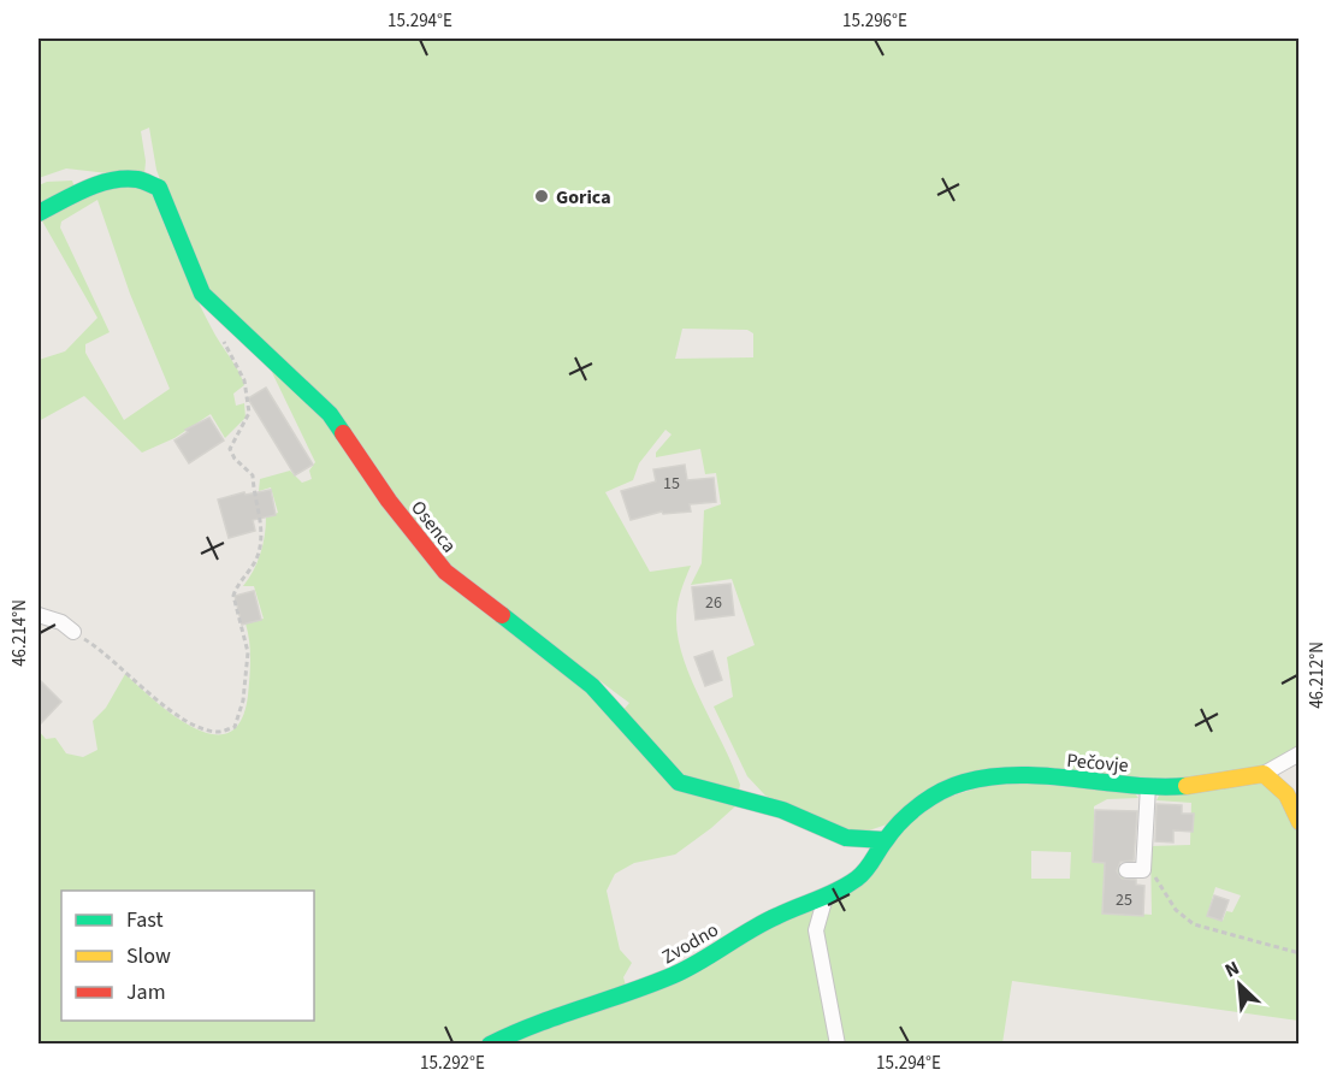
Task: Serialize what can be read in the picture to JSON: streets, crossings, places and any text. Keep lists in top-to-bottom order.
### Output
{
  "streets": {
    "street": ["Osenca", "Pečovje", "Zvodno"]
  },
  "crossings": [
    ["Osenca", "Pečovje"],
    ["Osenca", "Zvodno"],
    ["Pečovje", "Zvodno"]
  ],
  "places": ["Gorica"],
  "house_numbers": ["15", "26", "25"],
  "legend": ["Fast", "Slow", "Jam"],
  "north": "top left",
  "coordinates": [
    "15.294°E",
    "15.296°E",
    "46.214°N",
    "46.212°N",
    "15.292°E"
  ]
}
